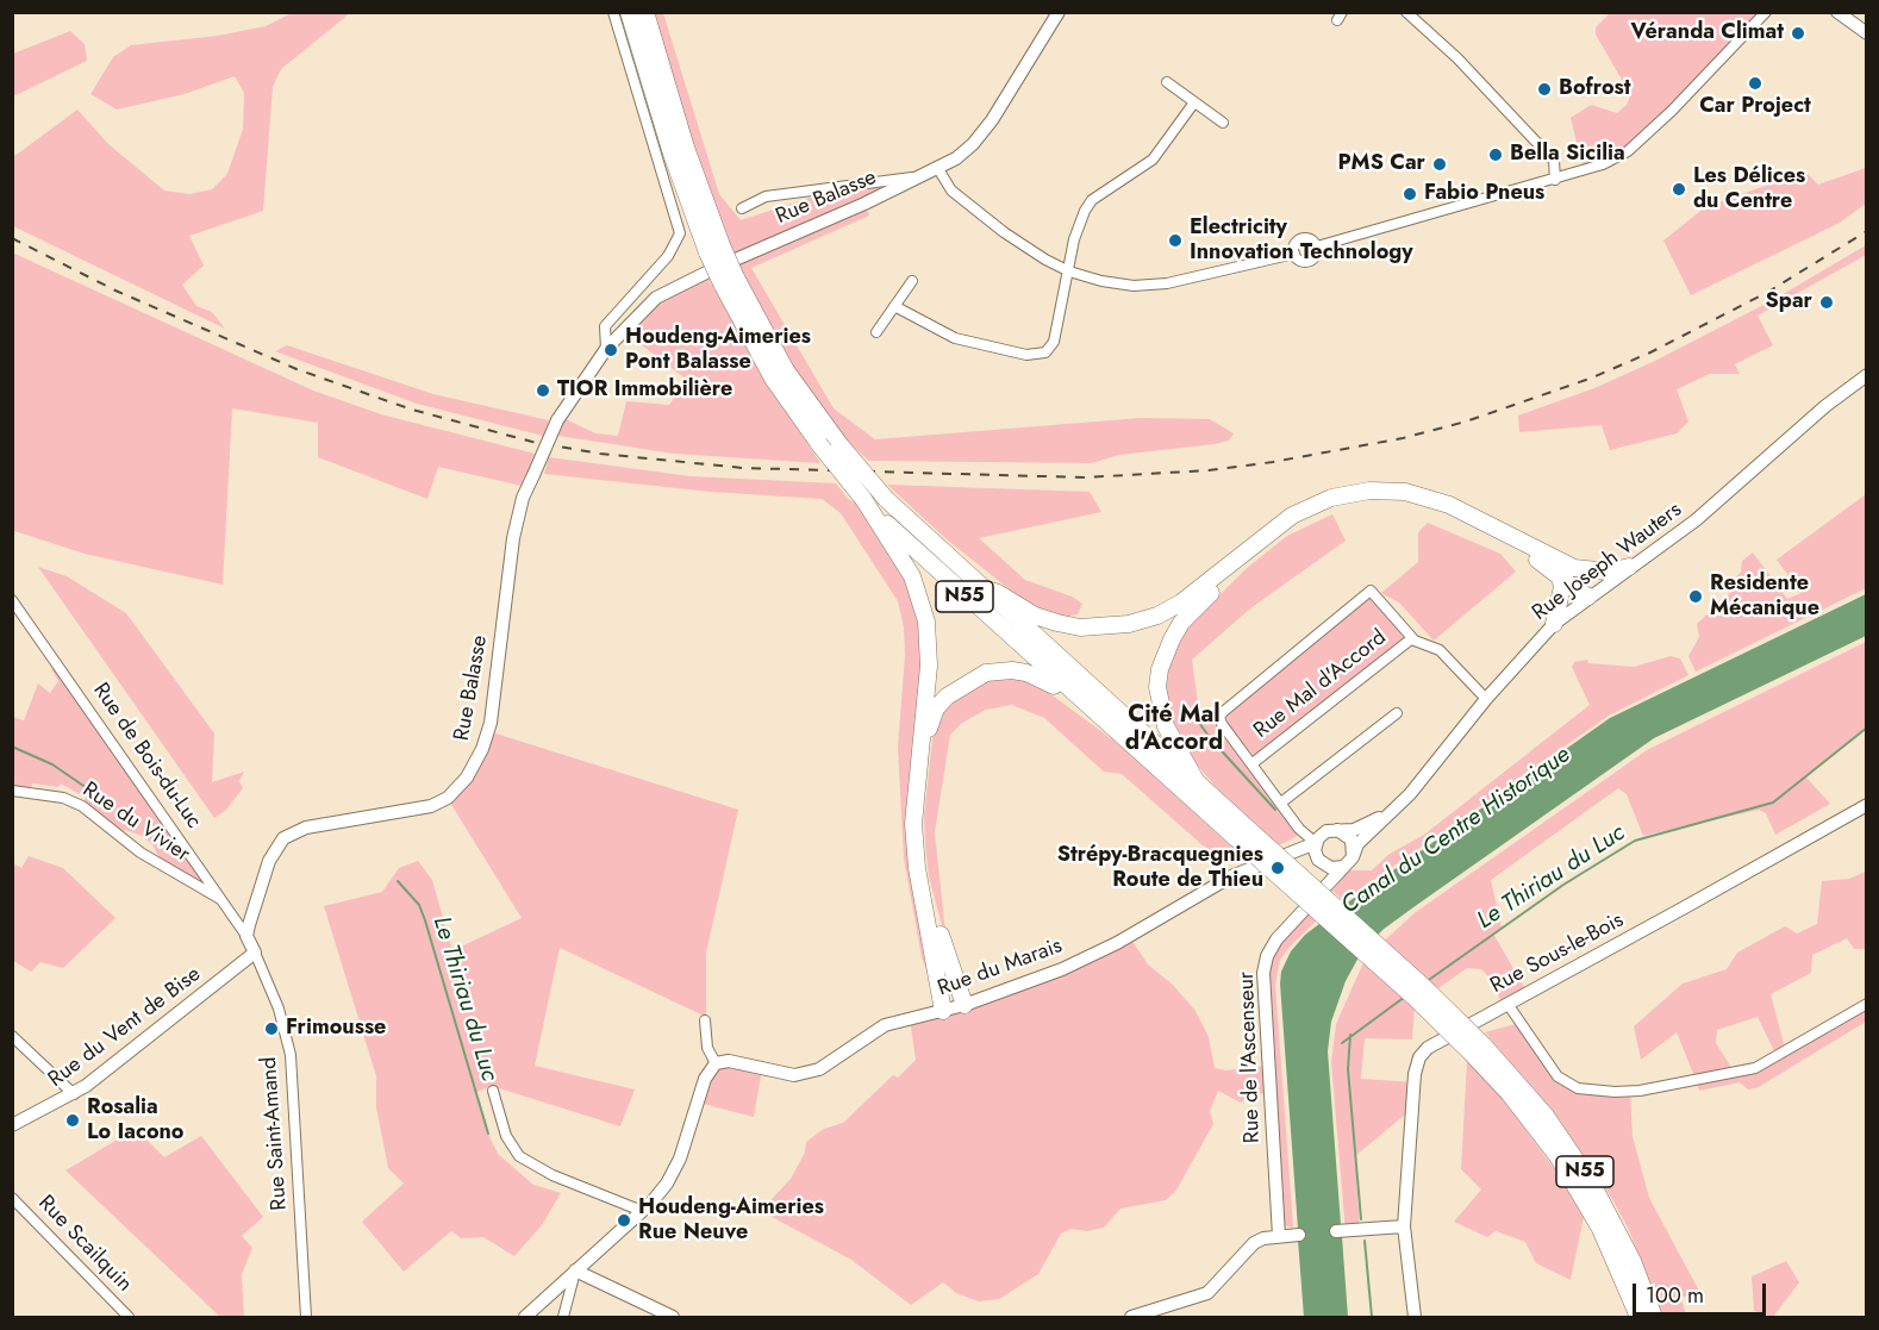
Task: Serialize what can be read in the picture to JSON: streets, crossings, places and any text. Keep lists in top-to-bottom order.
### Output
{
  "streets": {
    "highway": ["N55"],
    "street": [
      "Rue Balasse",
      "Rue Joseph Wauters",
      "Rue Mal d'Accord",
      "Rue de Bois-du-Luc",
      "Rue du Vivier",
      "Rue Sous-le-Bois",
      "Rue du Marais",
      "Rue du Vent de Bise",
      "Rue de l'Ascenseur",
      "Rue Saint-Amand",
      "Rue Scailquin"
    ]
  },
  "crossings": [
    ["Rue Balasse", "Rue de Bois-du-Luc"],
    ["Rue Joseph Wauters", "Rue Mal d'Accord"],
    ["Rue Joseph Wauters", "Rue du Marais"],
    ["Rue Joseph Wauters", "Rue de l'Ascenseur"],
    ["Rue Mal d'Accord", "Rue du Marais"],
    ["Rue Mal d'Accord", "Rue de l'Ascenseur"],
    ["Rue de Bois-du-Luc", "Rue du Vivier"],
    ["Rue du Marais", "Rue de l'Ascenseur"],
    ["Rue du Vent de Bise", "Rue Saint-Amand"]
  ],
  "districts": ["Cité Mal d'Accord"],
  "water": ["Canal du Centre Historique", "Le Thiriau du Luc"],
  "places": [
    "Véranda Climat",
    "Car Project",
    "Bofrost",
    "Bella Sicilia",
    "PMS Car",
    "Les Délices du Centre",
    "Fabio Pneus",
    "Electricity Innovation Technology",
    "Spar",
    "Houdeng-Aimeries Pont Balasse",
    "TIOR Immobilière",
    "Residente Mécanique",
    "Strépy-Bracquegnies Route de Thieu",
    "Frimousse",
    "Rosalia Lo Iacono",
    "Houdeng-Aimeries Rue Neuve"
  ],
  "scale_bar": "100 m"
}
